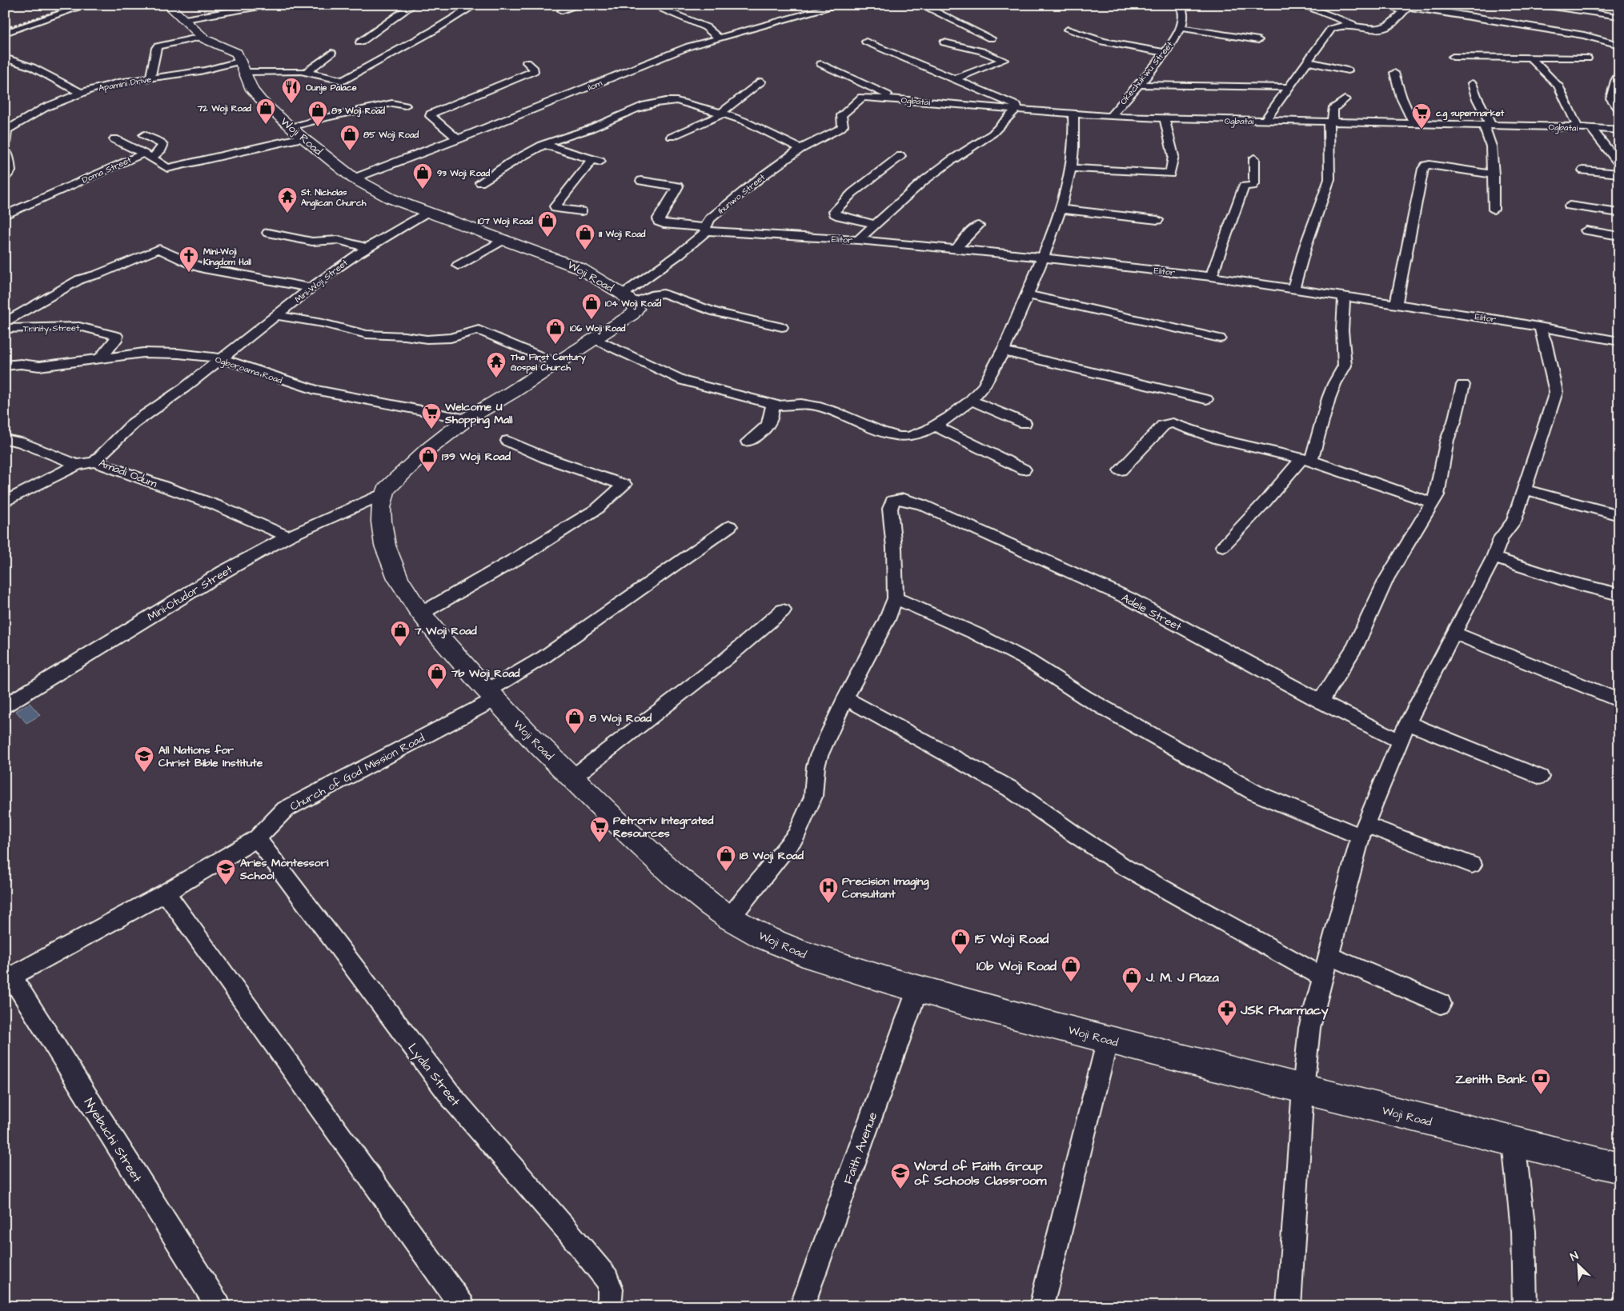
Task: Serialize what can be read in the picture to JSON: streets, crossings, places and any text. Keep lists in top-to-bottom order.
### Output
{
  "streets": {
    "main road": ["Woji Road"],
    "street": [
      "Okechukwu Street",
      "Apamini Drive",
      "Ilom",
      "Ogbatai",
      "Doma Street",
      "Ihunwo Street",
      "Elitor",
      "Mini-Woji Street",
      "Trinity Street",
      "Ogboroama Road",
      "Amadi Odum",
      "Mini-Otudor Street",
      "Adele Street",
      "Church of God Mission Road",
      "Lydia Street",
      "Nyebuchi Street",
      "Faith Avenue"
    ]
  },
  "crossings": [
    ["Okechukwu Street", "Ogbatai"],
    ["Apamini Drive", "Woji Road"],
    ["Ilom", "Woji Road"],
    ["Ogbatai", "Ihunwo Street"],
    ["Woji Road", "Ihunwo Street"],
    ["Woji Road", "Mini-Woji Street"],
    ["Woji Road", "Mini-Otudor Street"],
    ["Woji Road", "Church of God Mission Road"],
    ["Woji Road", "Faith Avenue"],
    ["Ihunwo Street", "Elitor"],
    ["Mini-Woji Street", "Ogboroama Road"],
    ["Mini-Woji Street", "Amadi Odum"],
    ["Trinity Street", "Ogboroama Road"],
    ["Ogboroama Road", "Amadi Odum"],
    ["Amadi Odum", "Mini-Otudor Street"],
    ["Church of God Mission Road", "Lydia Street"],
    ["Church of God Mission Road", "Nyebuchi Street"]
  ],
  "places": {
    "restaurant": ["Ounje Palace"],
    "shop": [
      "72 Woji Road",
      "83 Woji Road",
      "85 Woji Road",
      "93 Woji Road",
      "107 Woji Road",
      "111 Woji Road",
      "104 Woji Road",
      "106 Woji Road",
      "139 Woji Road",
      "7 Woji Road",
      "7b Woji Road",
      "8 Woji Road",
      "18 Woji Road",
      "15 Woji Road",
      "10b Woji Road",
      "J. M. J Plaza"
    ],
    "supermarket": ["c.g supermarket", "Welcome U Shopping Mall", "Petroriv Integrated Resources"],
    "temple": ["St. Nicholas Anglican Church", "The First Century Gospel Church"],
    "church": ["Mini-Woji Kingdom Hall"],
    "school or university": ["All Nations for Christ Bible Institute", "Aries Montessori School", "Word of Faith Group of Schools Classroom"],
    "hospital": ["Precision Imaging Consultant"],
    "pharmacy": ["JSK Pharmacy"],
    "bank": ["Zenith Bank"]
  },
  "north": "top left"
}
